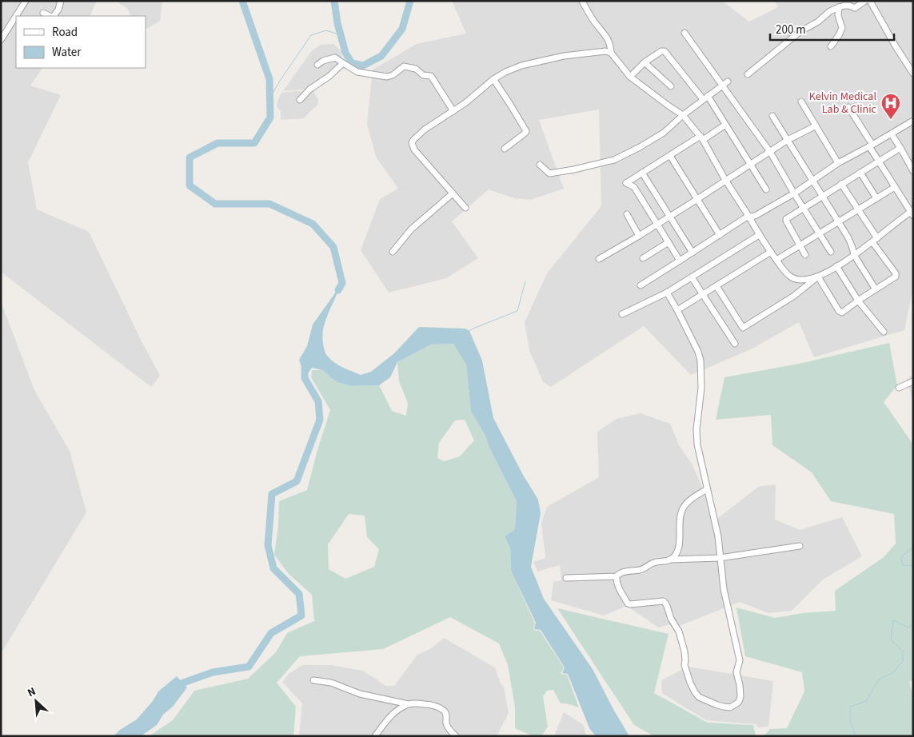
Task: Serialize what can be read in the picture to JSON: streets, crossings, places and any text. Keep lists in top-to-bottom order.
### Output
{
  "places": {
    "hospital": ["Kelvin Medical Lab & Clinic"]
  },
  "legend": ["Road", "Water"],
  "scale_bar": "200 m",
  "north": "top left"
}
